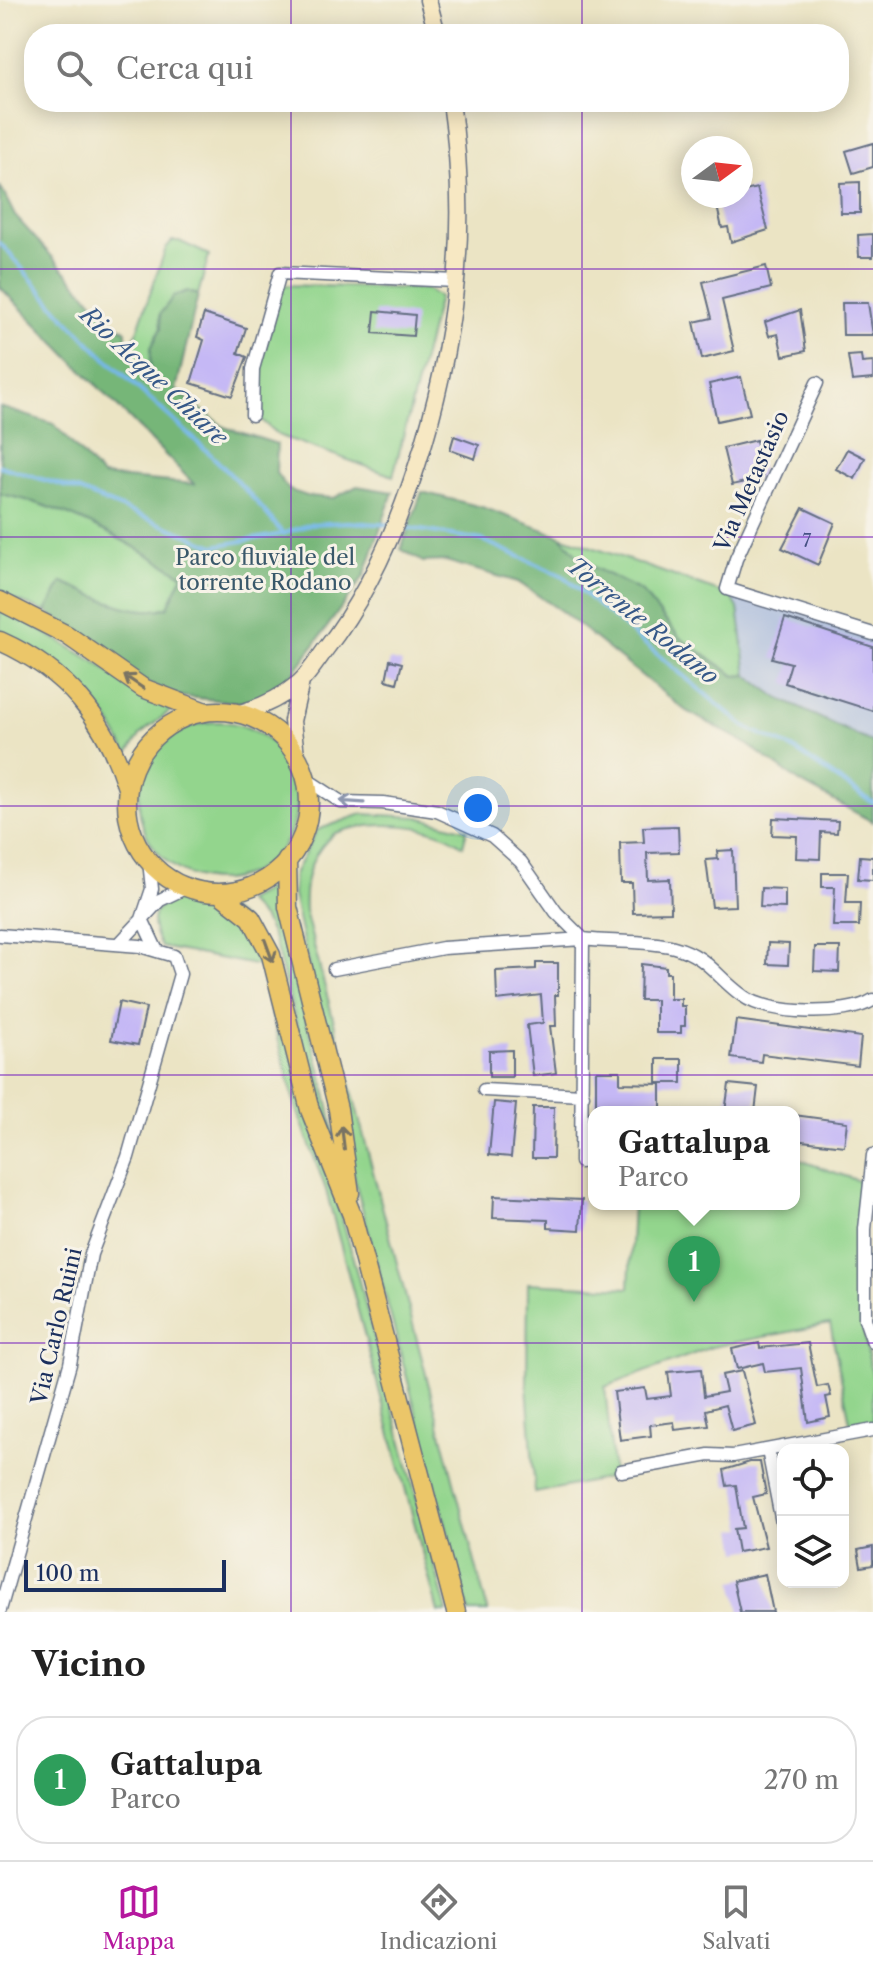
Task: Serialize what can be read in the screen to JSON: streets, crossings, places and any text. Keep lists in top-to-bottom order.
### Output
{
  "streets": {
    "street": ["Via Metastasio", "Via Carlo Ruini"]
  },
  "water": ["Rio Acque Chiare", "Torrente Rodano"],
  "parks": ["Parco fluviale del torrente Rodano"],
  "house_numbers": ["7"],
  "scale_bar": "100 m",
  "north": "right",
  "page": {
    "search": "Cerca qui",
    "popup": ["Gattalupa", "Parco"],
    "pins": "1",
    "scale": "100 m",
    "heading": "Vicino",
    "list": [
      {
        "mark": "1",
        "name": "Gattalupa",
        "note": "Parco",
        "value": "270 m"
      }
    ],
    "nav": ["Mappa", "Indicazioni", "Salvati"]
  }
}
